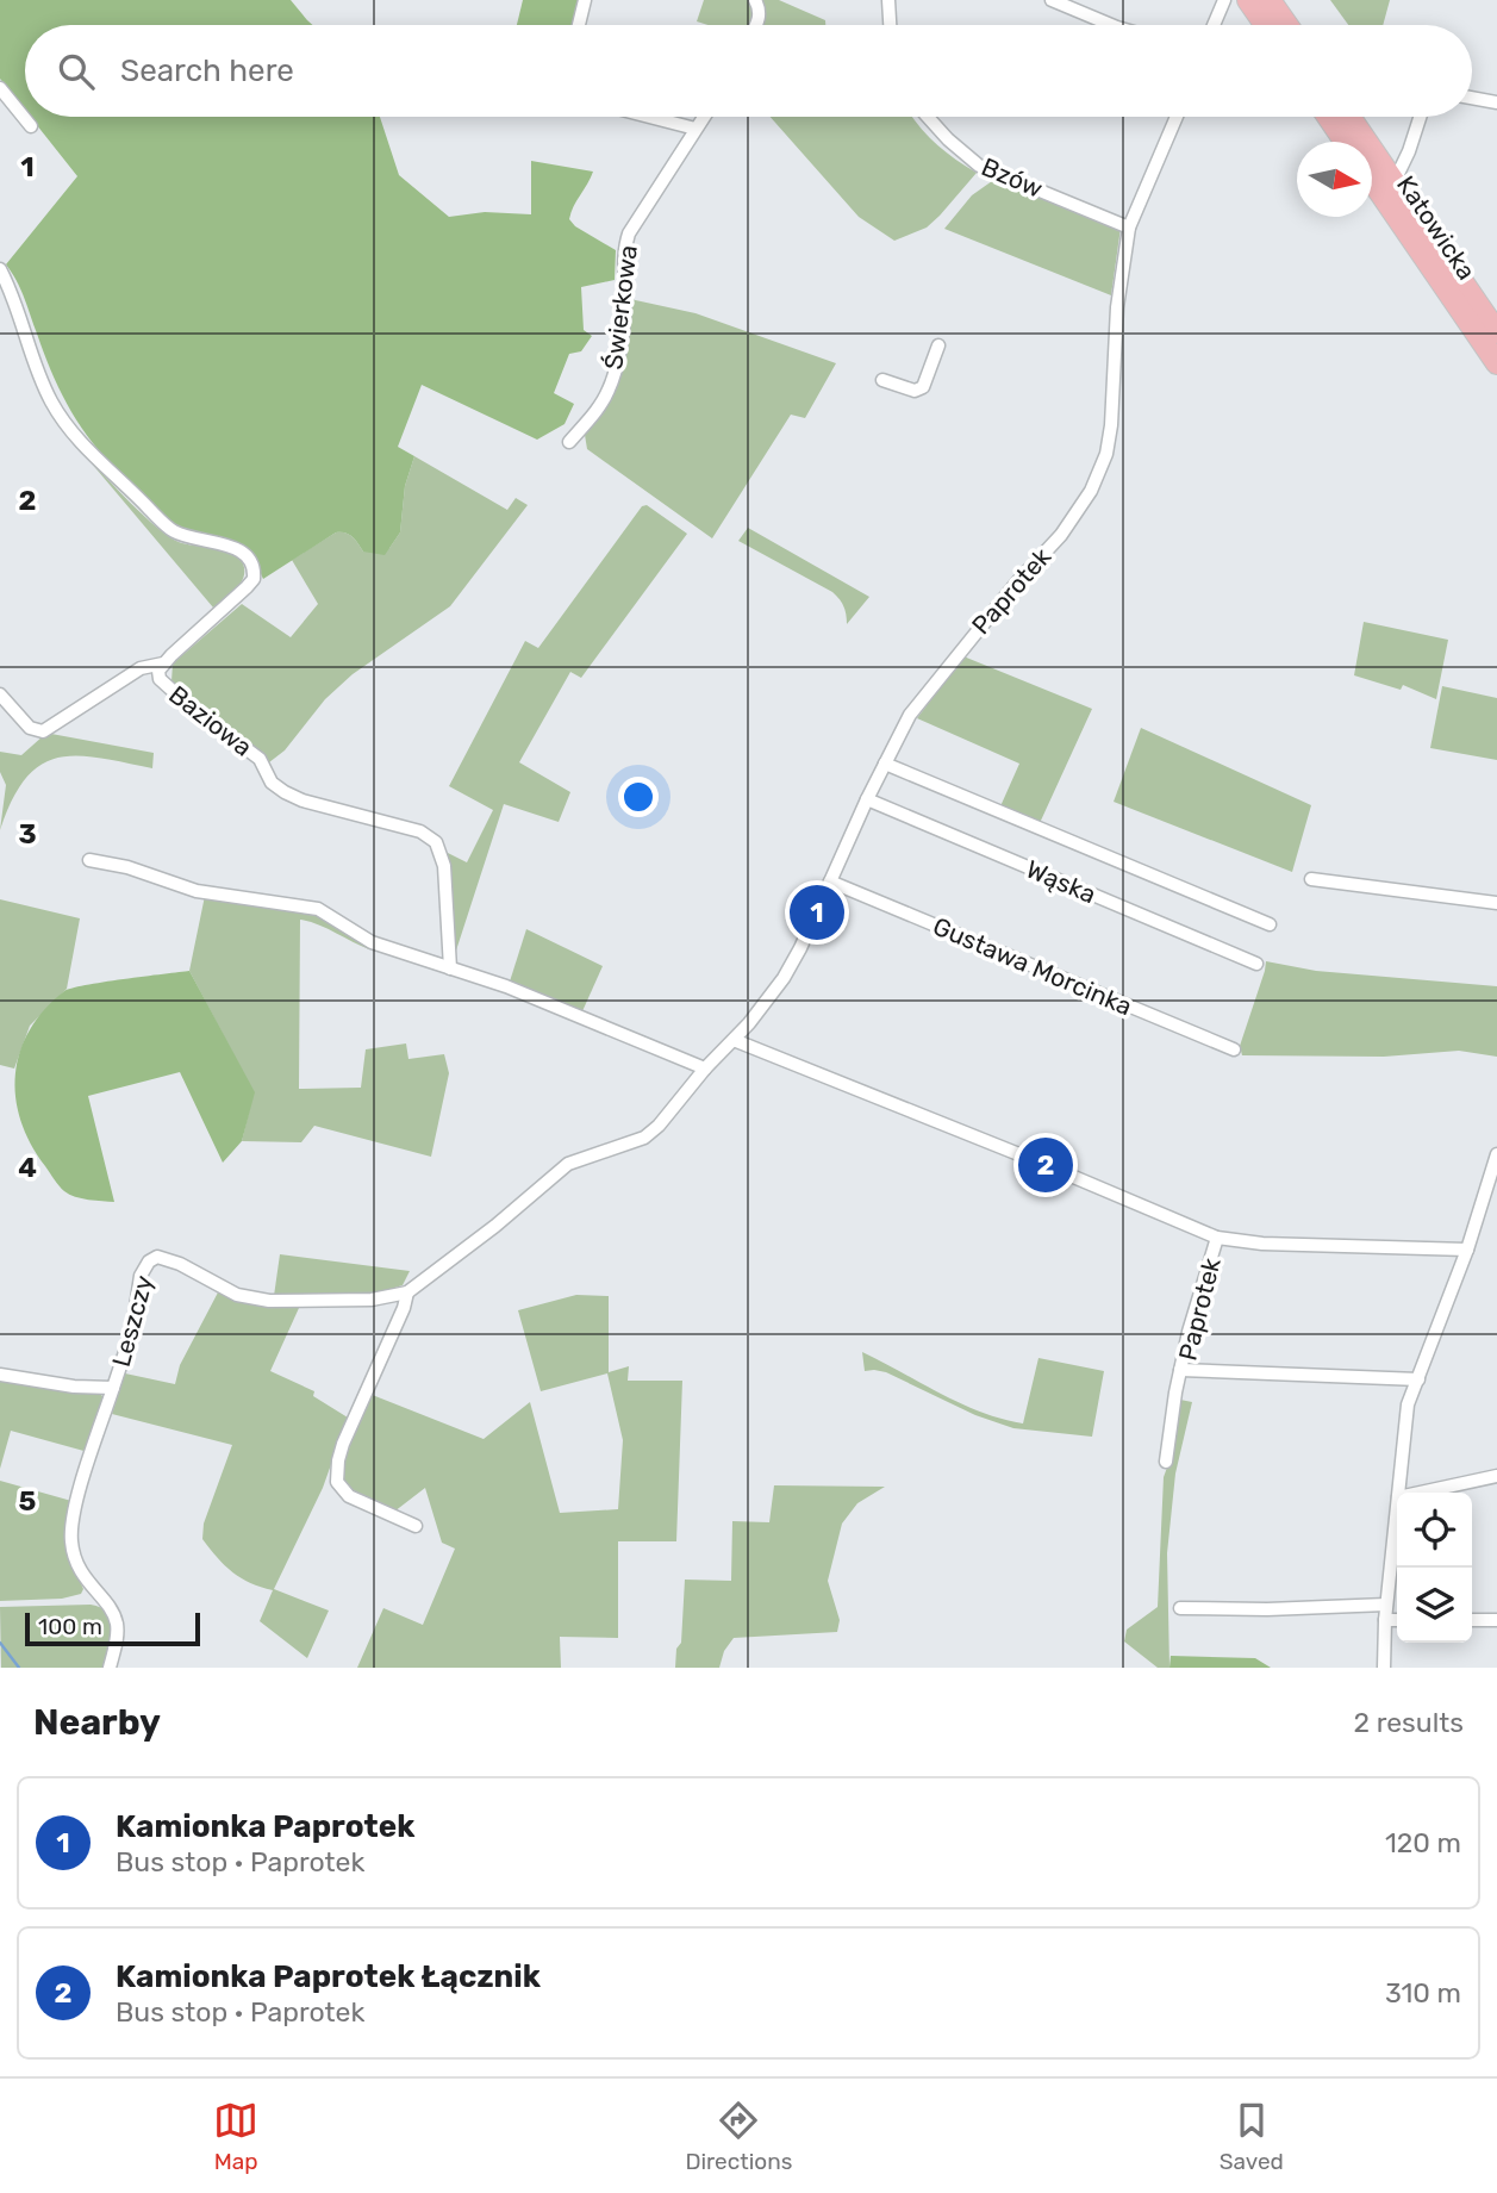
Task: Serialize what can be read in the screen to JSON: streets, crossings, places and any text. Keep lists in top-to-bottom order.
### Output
{
  "streets": {
    "main road": ["Katowicka"],
    "street": [
      "Bzów",
      "Świerkowa",
      "Paprotek",
      "Baziowa",
      "Wąska",
      "Gustawa Morcinka",
      "Leszczy"
    ]
  },
  "crossings": [
    ["Bzów", "Paprotek"],
    ["Paprotek", "Wąska"],
    ["Paprotek", "Gustawa Morcinka"],
    ["Paprotek", "Leszczy"]
  ],
  "scale_bar": "100 m",
  "north": "right",
  "page": {
    "search": "Search here",
    "pins": ["1", "2"],
    "scale": "100 m",
    "heading": ["Nearby", "2 results"],
    "list": [
      {
        "mark": "1",
        "name": "Kamionka Paprotek",
        "note": "Bus stop · Paprotek",
        "value": "120 m"
      },
      {
        "mark": "2",
        "name": "Kamionka Paprotek Łącznik",
        "note": "Bus stop · Paprotek",
        "value": "310 m"
      }
    ],
    "nav": ["Map", "Directions", "Saved"]
  },
  "grid": {
    "rows": [
      "1",
      "2",
      "3",
      "4",
      "5"
    ]
  }
}
